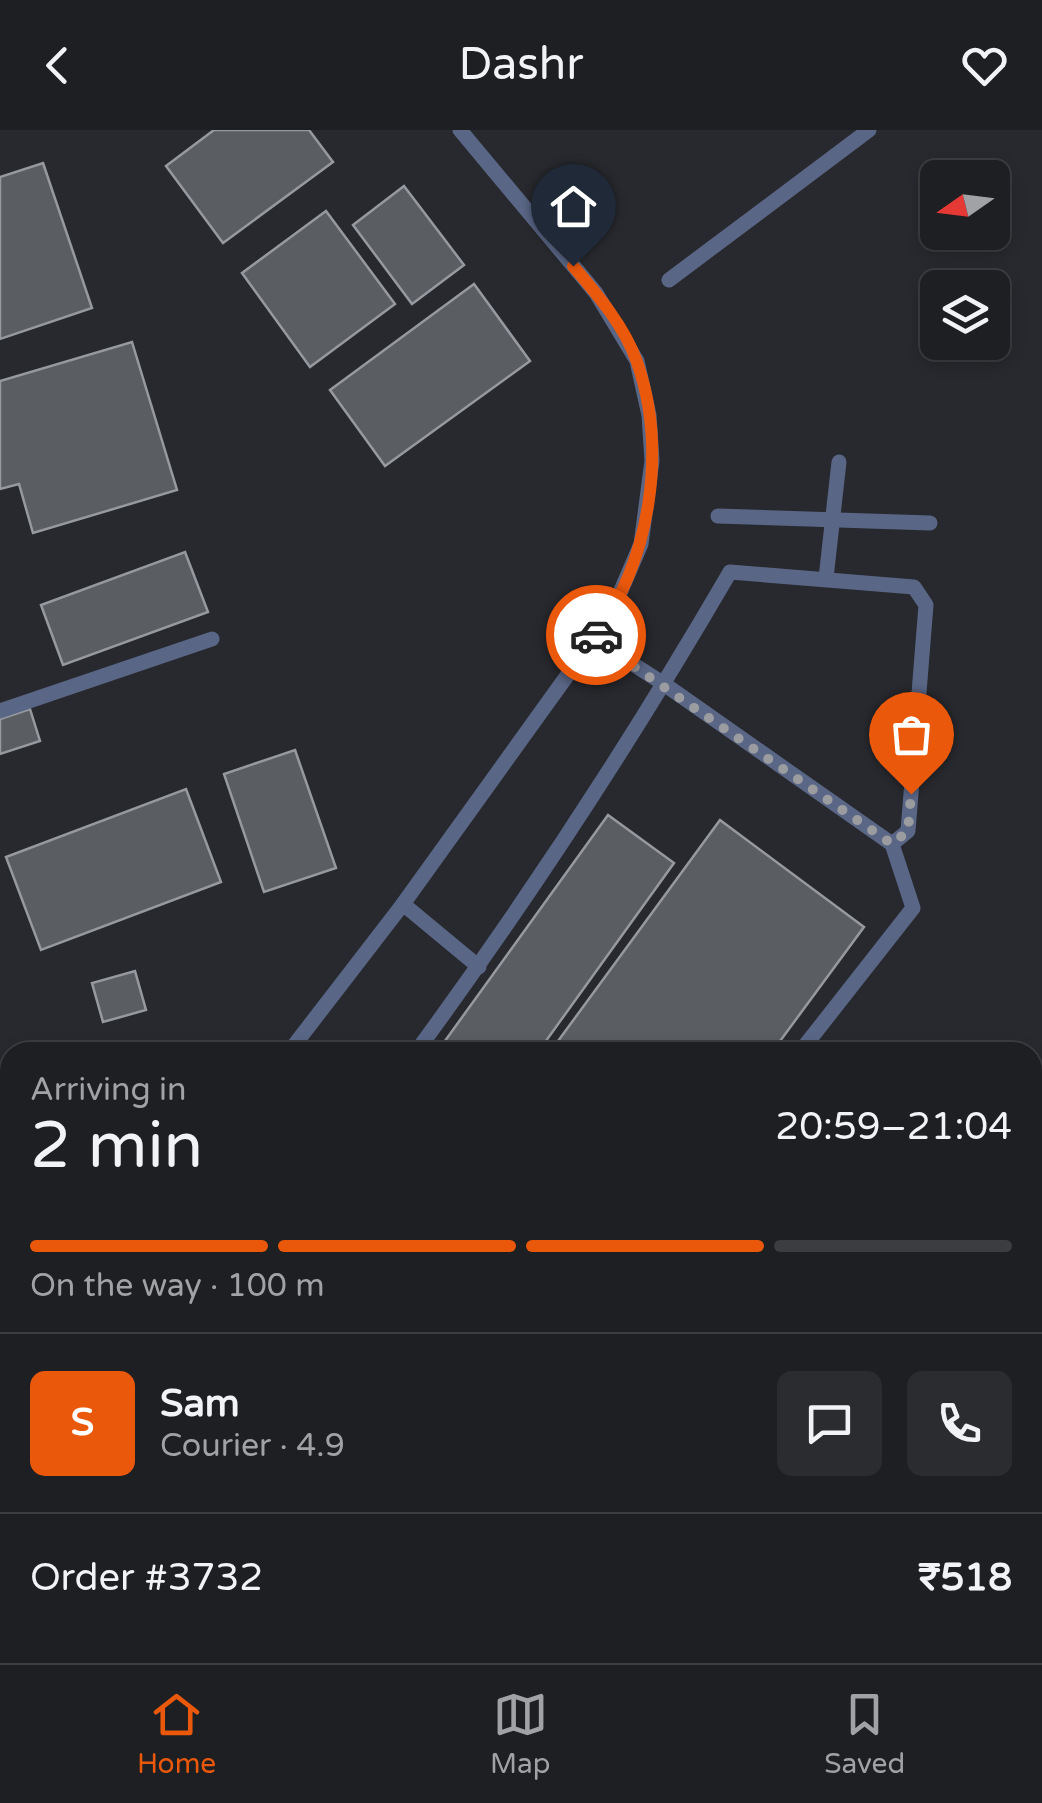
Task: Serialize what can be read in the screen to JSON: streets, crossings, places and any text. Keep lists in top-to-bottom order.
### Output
{
  "north": "left",
  "page": {
    "header": "Dashr",
    "heading": ["2 min", "Arriving in", "20:59–21:04"],
    "panel": [
      "Sam",
      "Courier · 4.9",
      "Order #3732",
      "₹518"
    ],
    "bar": "On the way · 100 m",
    "round": "S",
    "tabs": ["Home", "Map", "Saved"]
  }
}
